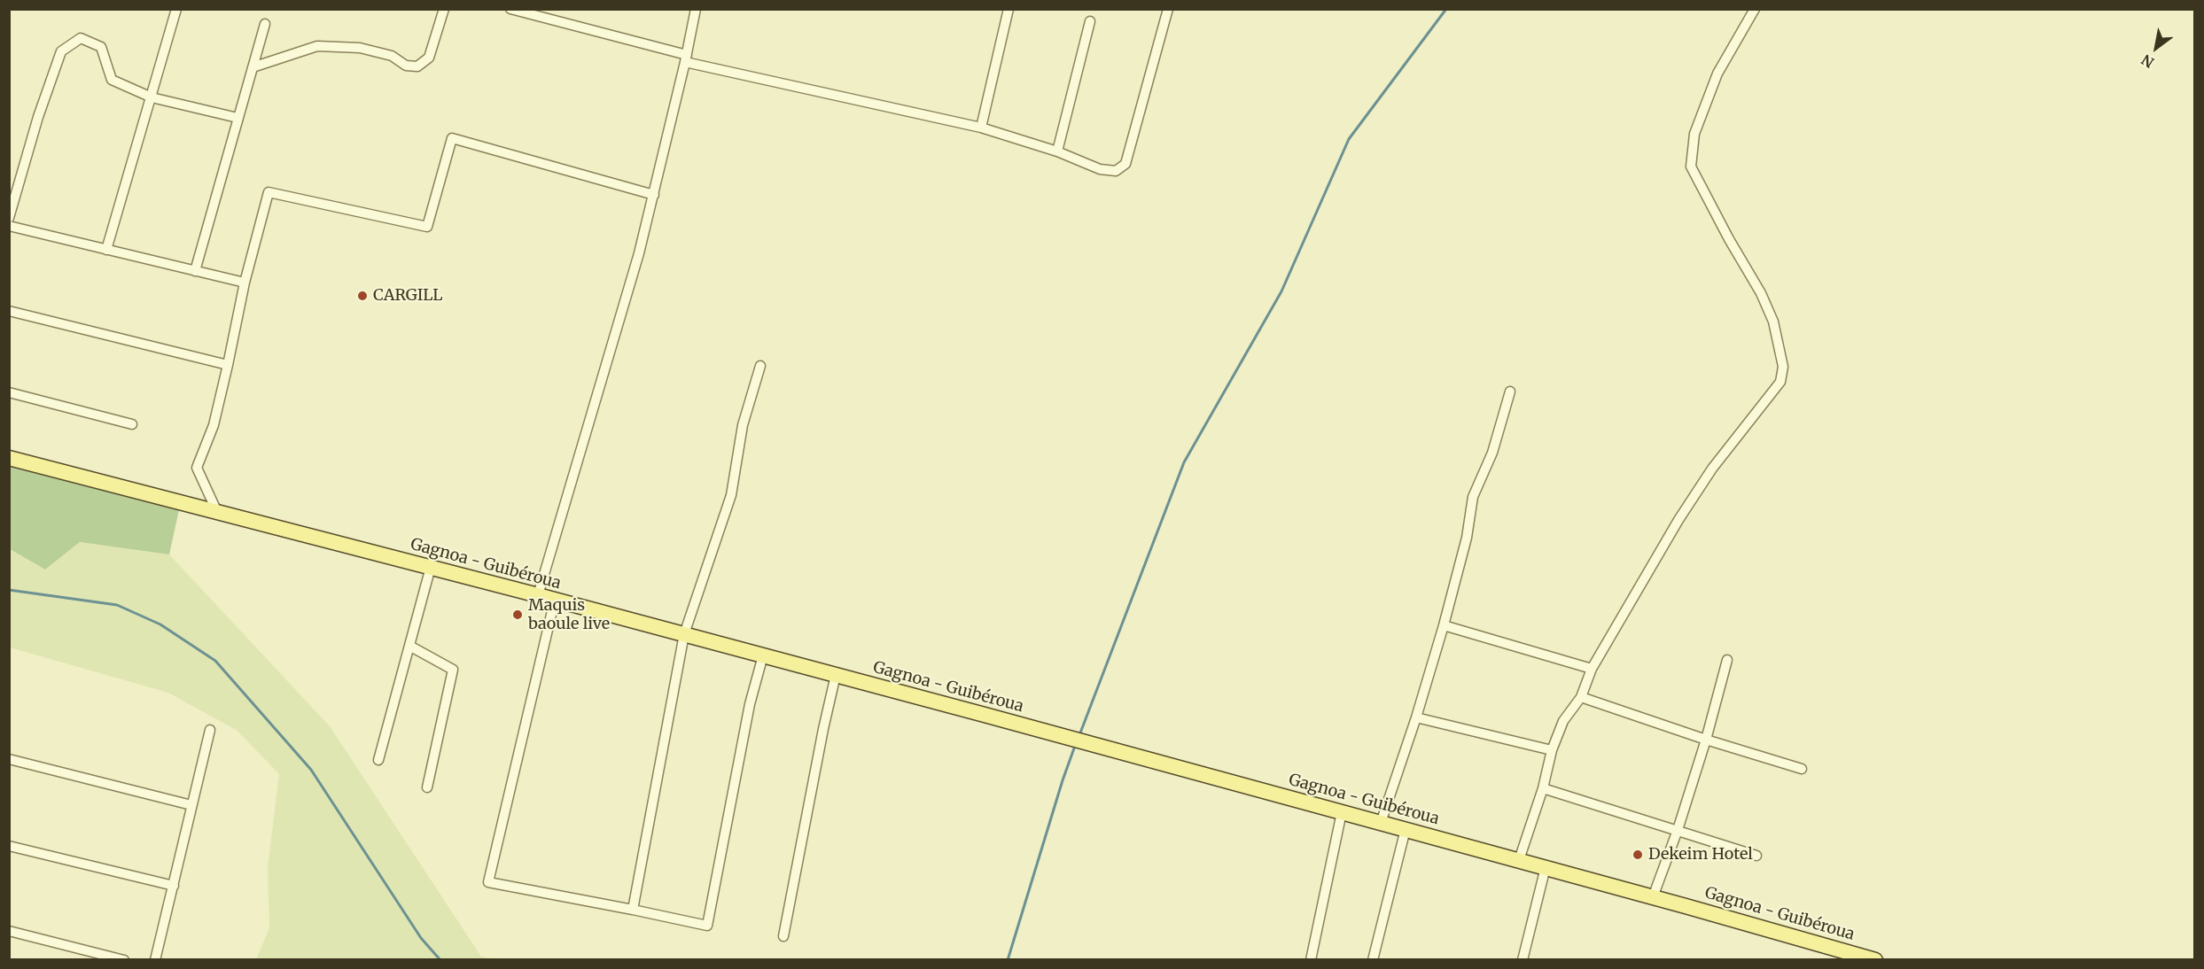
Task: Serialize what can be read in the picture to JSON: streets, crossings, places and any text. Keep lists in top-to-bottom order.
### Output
{
  "streets": {
    "main road": ["Gagnoa - Guibéroua"]
  },
  "places": ["CARGILL", "Maquis baoule live", "Dekeim Hotel"],
  "north": "bottom left"
}
